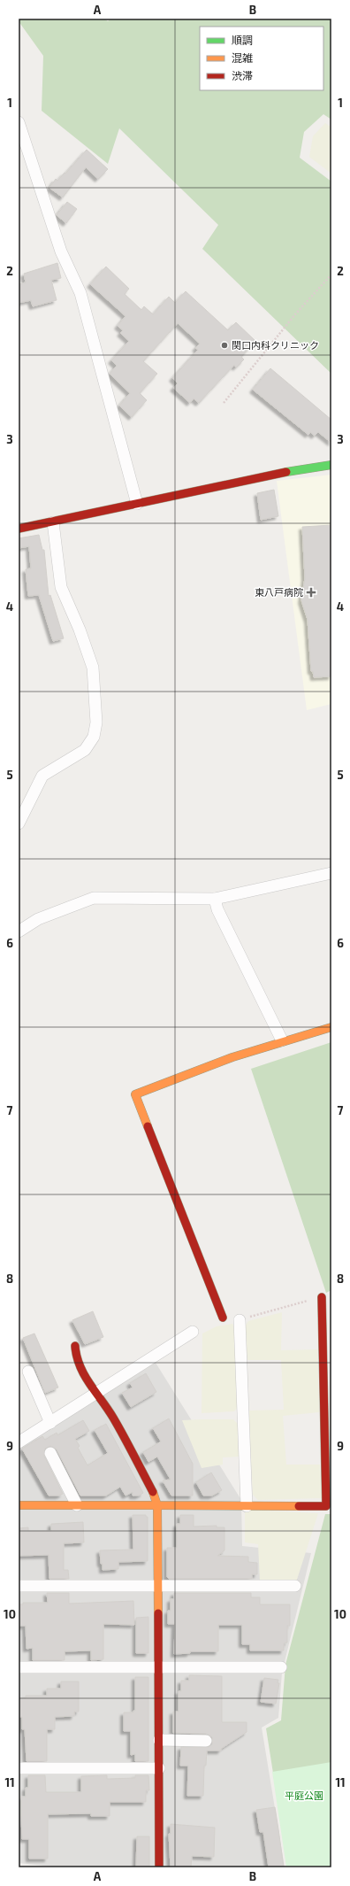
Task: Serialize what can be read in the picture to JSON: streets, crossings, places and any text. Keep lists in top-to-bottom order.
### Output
{
  "parks": ["平庭公園"],
  "places": {
    "other": ["関口内科クリニック"],
    "health": ["東八戸病院"]
  },
  "legend": ["順調", "混雑", "渋滞"],
  "grid": {
    "columns": ["A", "B"],
    "rows": [
      "1",
      "2",
      "3",
      "4",
      "5",
      "6",
      "7",
      "8",
      "9",
      "10",
      "11"
    ]
  }
}
